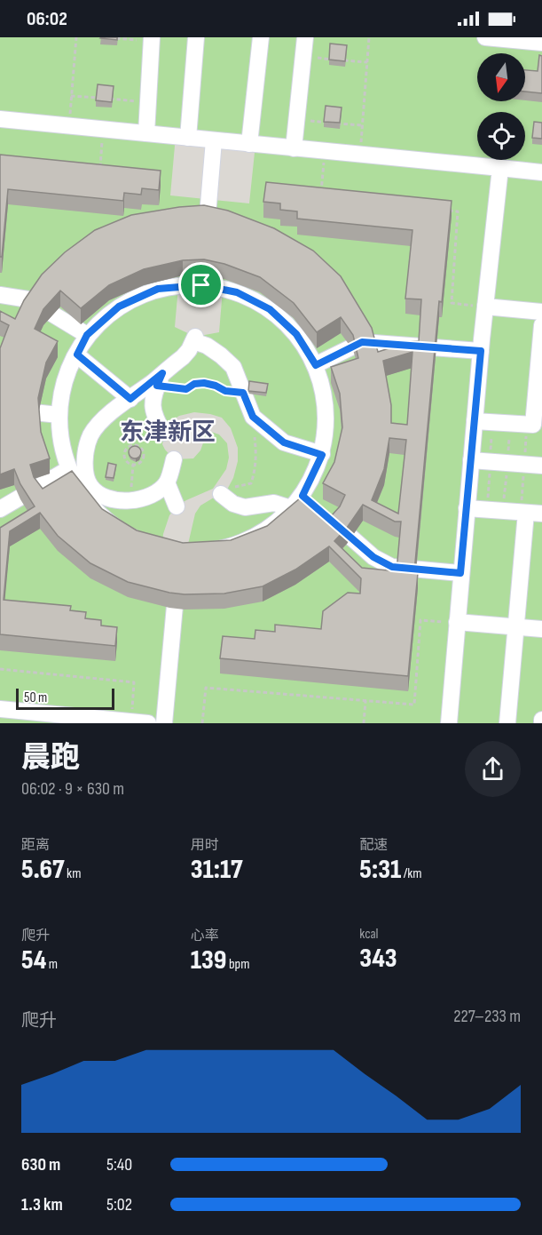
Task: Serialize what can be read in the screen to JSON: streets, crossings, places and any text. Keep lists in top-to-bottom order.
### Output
{
  "districts": ["东津新区"],
  "scale_bar": "50 m",
  "north": "bottom",
  "page": {
    "status": "06:02",
    "scale": "50 m",
    "heading": ["晨跑", "06:02 · 9 × 630 m"],
    "stats": [
      ["距离", "5.67 km"],
      ["用时", "31:17"],
      ["配速", "5:31 /km"],
      ["爬升", "54 m"],
      ["心率", "139 bpm"],
      ["kcal", "343"]
    ],
    "chart": ["爬升", "227–233 m"],
    "list": [
      {
        "name": "630 m",
        "note": "5:40"
      },
      {
        "name": "1.3 km",
        "note": "5:02"
      }
    ]
  }
}
